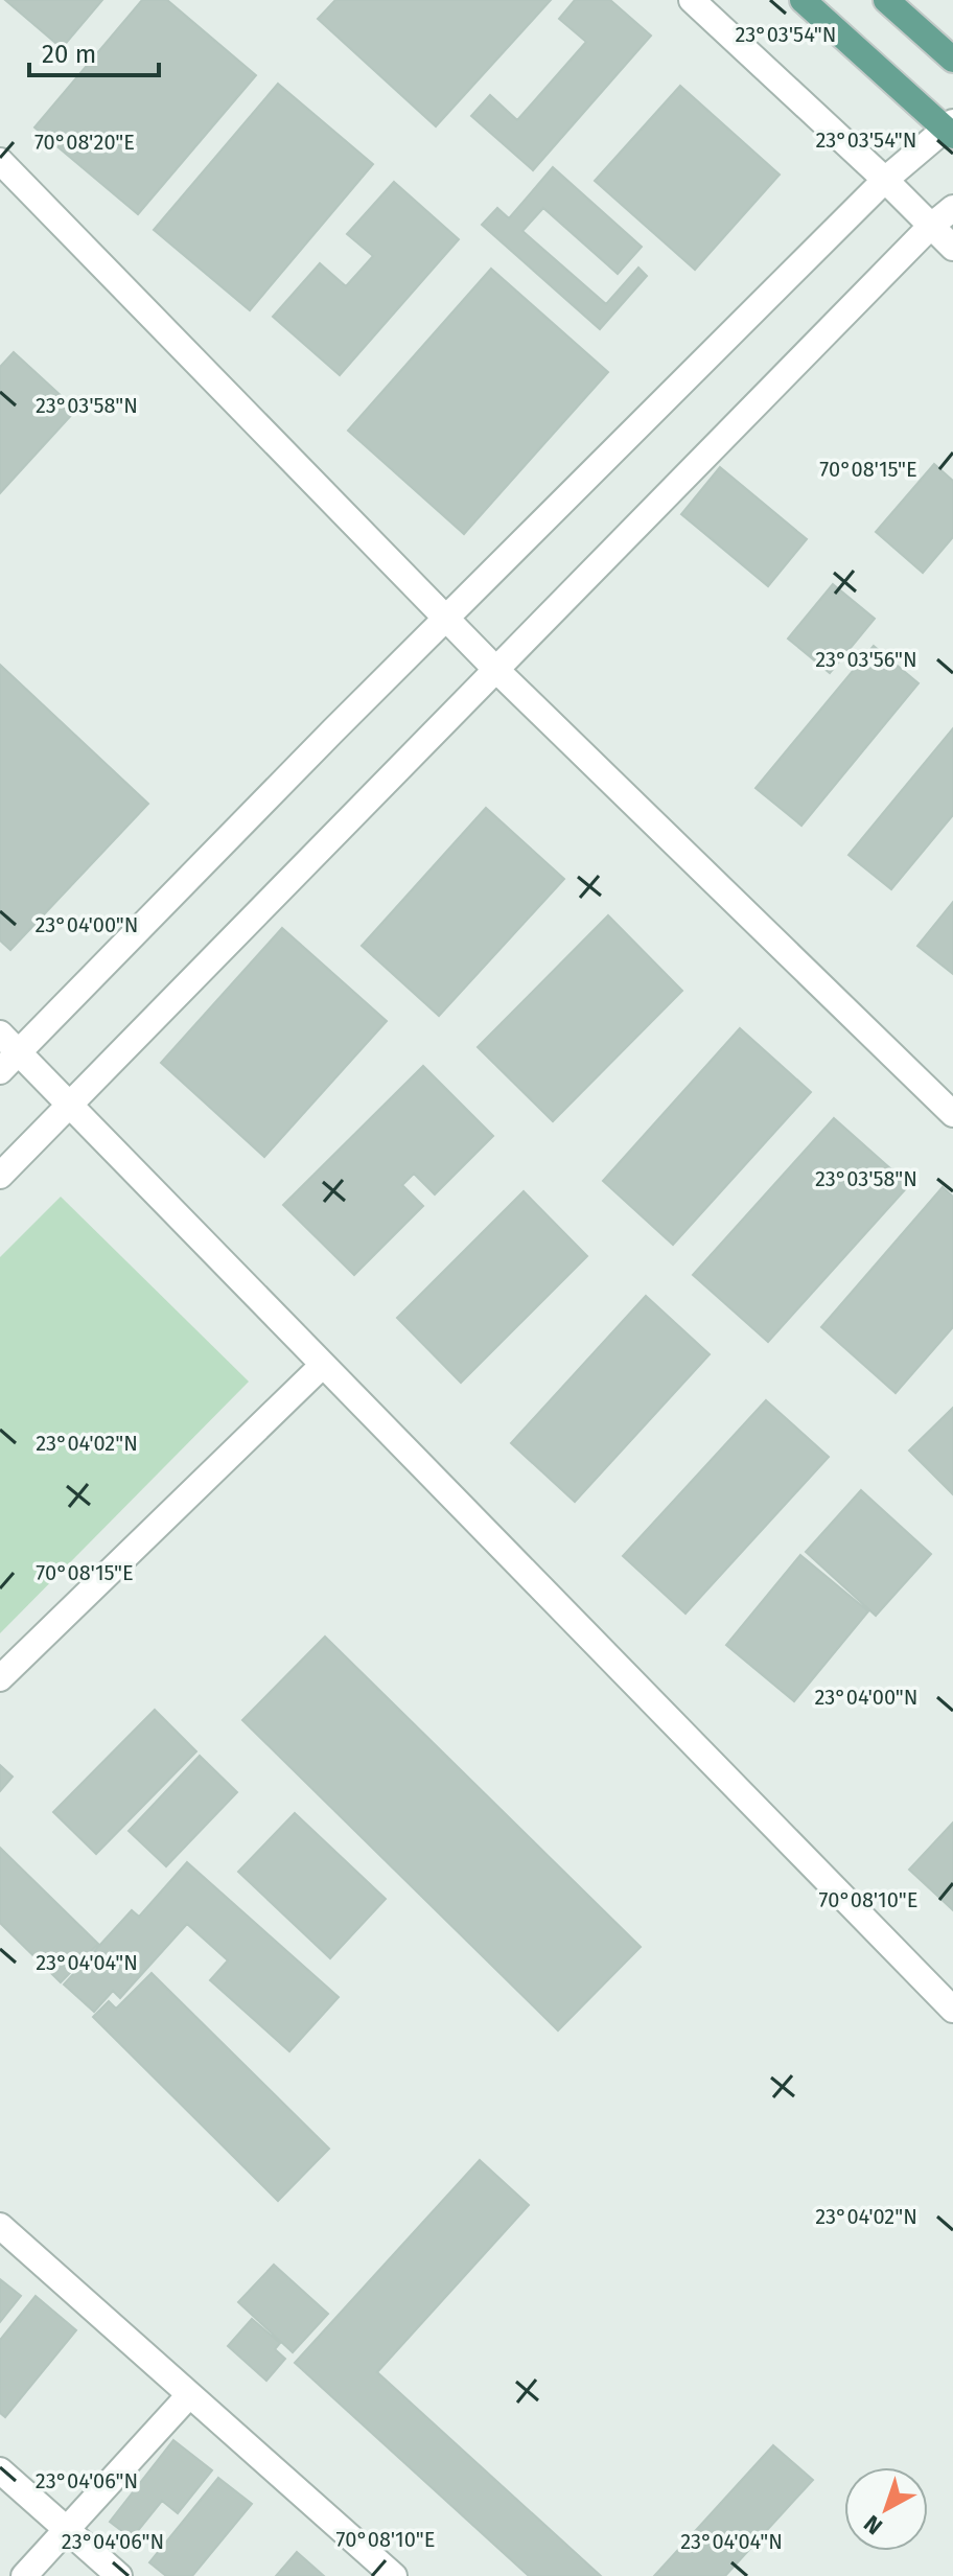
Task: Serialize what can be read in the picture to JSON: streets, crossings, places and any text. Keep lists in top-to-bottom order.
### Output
{
  "scale_bar": "20 m",
  "north": "bottom left",
  "coordinates": [
    "23°03'54\"N",
    "70°08'20\"E",
    "23°03'58\"N",
    "70°08'15\"E",
    "23°03'56\"N",
    "23°04'00\"N",
    "23°04'02\"N",
    "70°08'10\"E",
    "23°04'04\"N",
    "23°04'06\"N"
  ]
}
